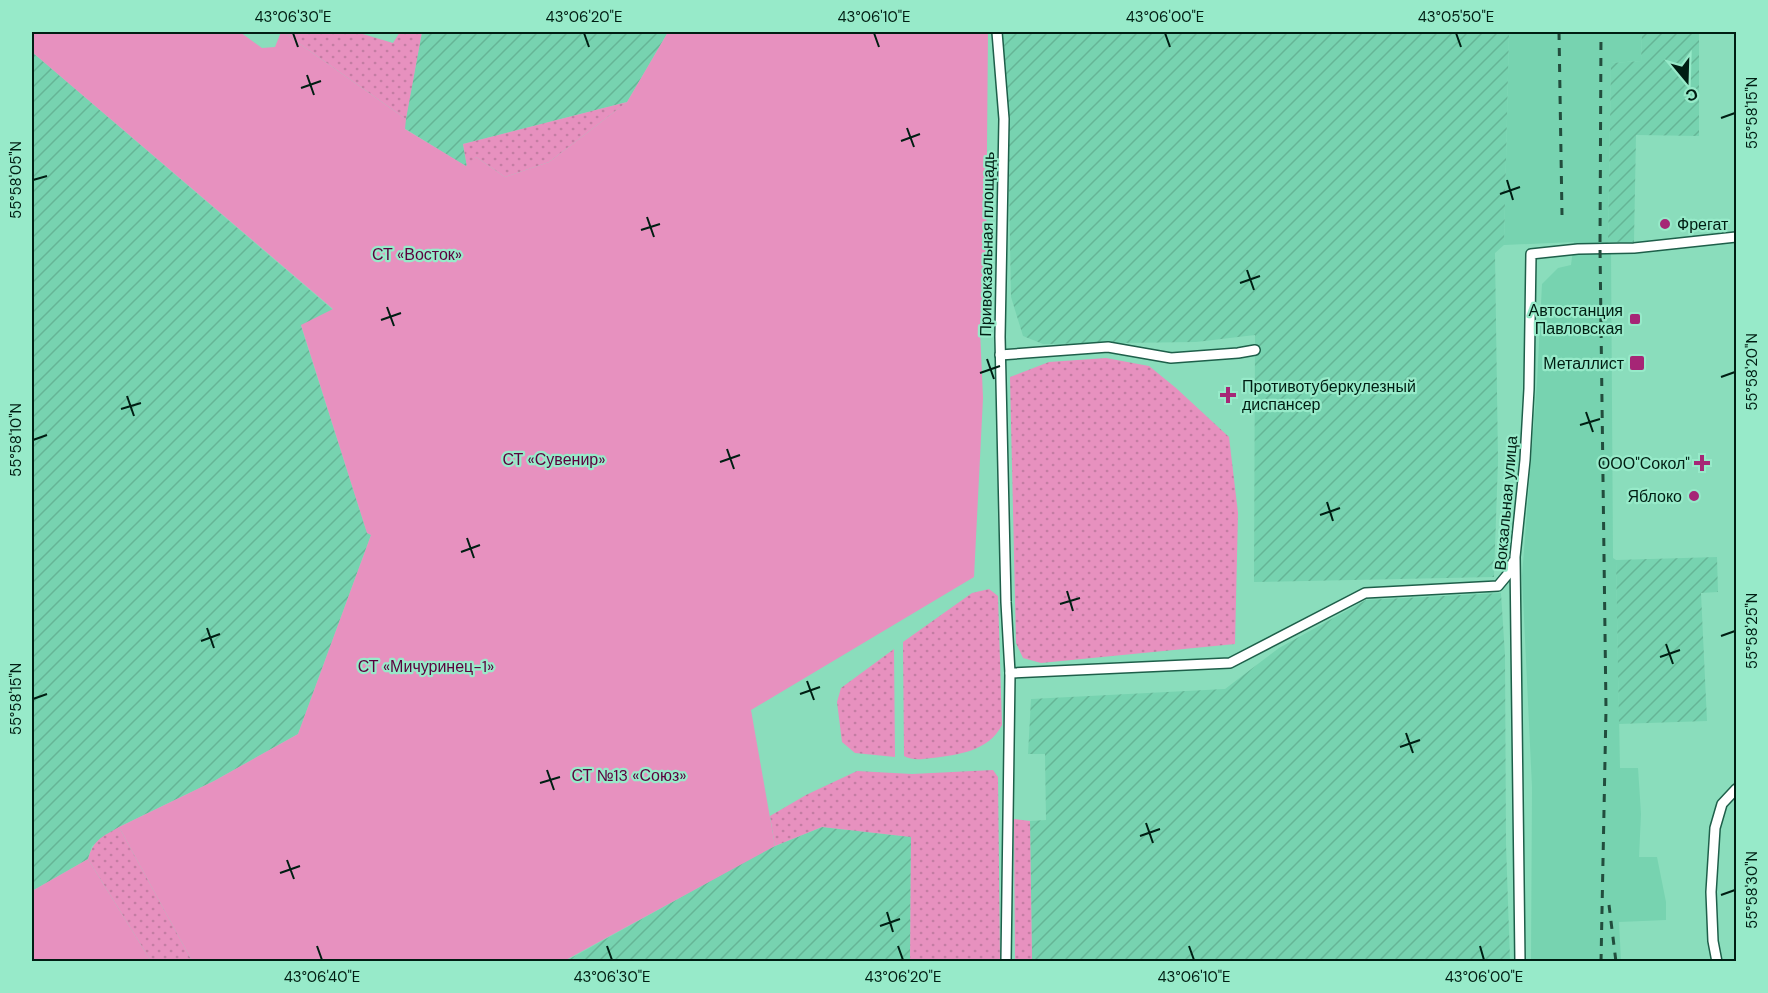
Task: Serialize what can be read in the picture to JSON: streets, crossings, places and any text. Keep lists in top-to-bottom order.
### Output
{
  "streets": {
    "street": ["Привокзальная площадь", "Вокзальная улица"]
  },
  "parks": [
    "СТ «Восток»",
    "СТ «Сувенир»",
    "СТ «Мичуринец-1»",
    "СТ №13 «Союз»"
  ],
  "places": {
    "other": ["Фрегат", "Яблоко"],
    "transit": ["Автостанция Павловская", "Металлист"],
    "health": ["Противотуберкулезный диспансер", "ООО\"Сокол\""]
  },
  "north": "bottom",
  "coordinates": [
    "43°06'30\"E",
    "43°06'20\"E",
    "43°06'10\"E",
    "43°06'00\"E",
    "43°05'50\"E",
    "55°58'15\"N",
    "55°58'05\"N",
    "55°58'20\"N",
    "55°58'10\"N",
    "55°58'25\"N",
    "55°58'30\"N",
    "43°06'40\"E"
  ]
}
